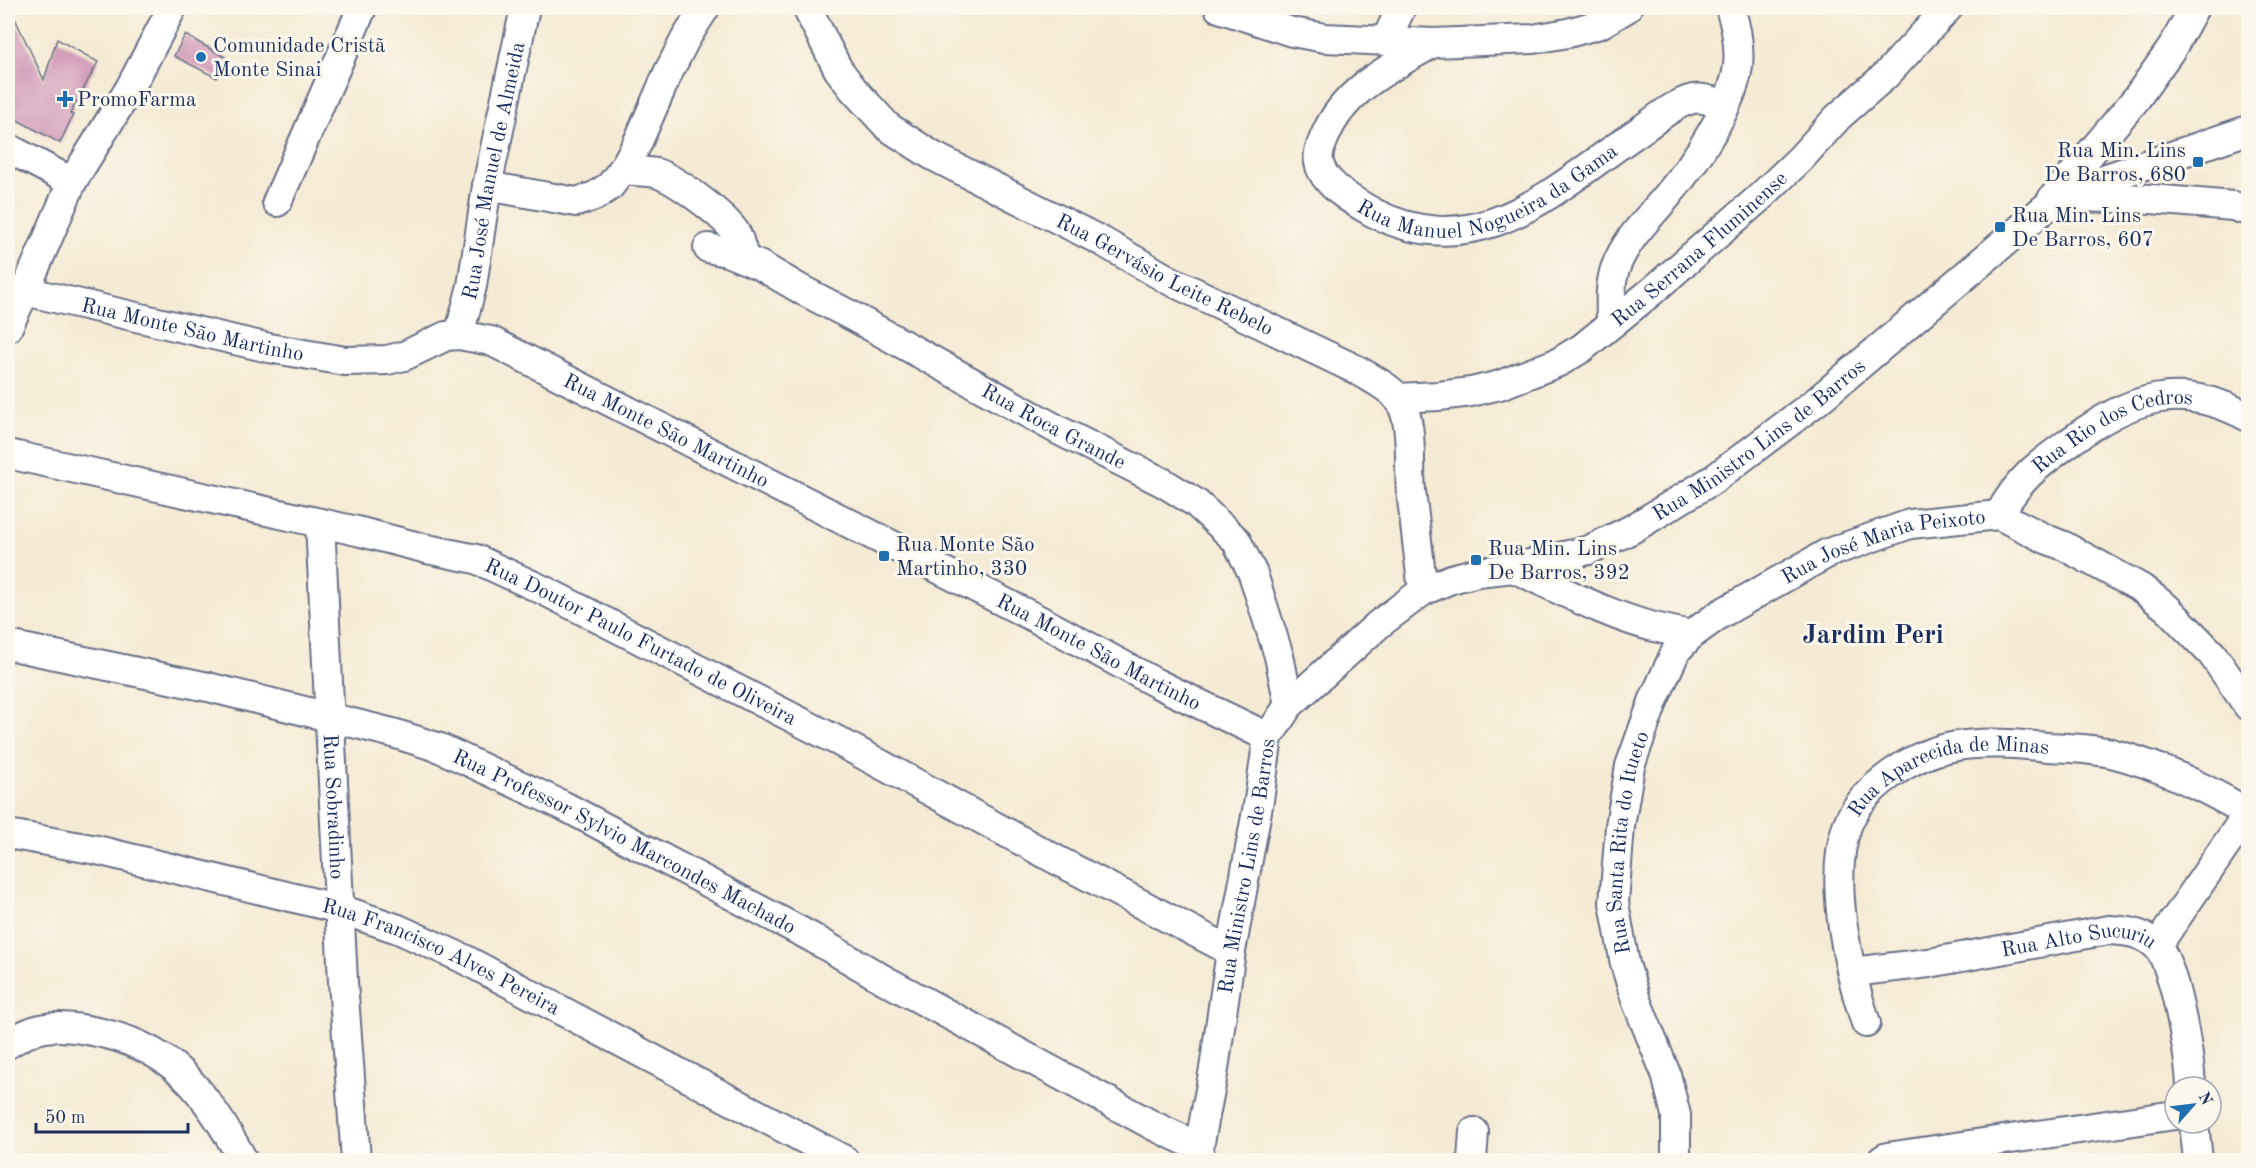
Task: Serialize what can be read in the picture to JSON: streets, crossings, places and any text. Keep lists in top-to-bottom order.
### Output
{
  "streets": {
    "street": [
      "Rua Manuel Nogueira da Gama",
      "Rua José Manuel de Almeida",
      "Rua Serrana Fluminense",
      "Rua Gervásio Leite Rebelo",
      "Rua Monte São Martinho",
      "Rua Roca Grande",
      "Rua Rio dos Cedros",
      "Rua Ministro Lins de Barros",
      "Rua José Maria Peixoto",
      "Rua Doutor Paulo Furtado de Oliveira",
      "Rua Aparecida de Minas",
      "Rua Sobradinho",
      "Rua Professor Sylvio Marcondes Machado",
      "Rua Santa Rita do Itueto",
      "Rua Alto Sucuriu",
      "Rua Francisco Alves Pereira"
    ]
  },
  "crossings": [
    ["Rua José Manuel de Almeida", "Rua Monte São Martinho"],
    ["Rua Serrana Fluminense", "Rua Gervásio Leite Rebelo"],
    ["Rua Monte São Martinho", "Rua Ministro Lins de Barros"],
    ["Rua Roca Grande", "Rua Ministro Lins de Barros"],
    ["Rua Rio dos Cedros", "Rua José Maria Peixoto"],
    ["Rua Ministro Lins de Barros", "Rua Doutor Paulo Furtado de Oliveira"],
    ["Rua Ministro Lins de Barros", "Rua Professor Sylvio Marcondes Machado"],
    ["Rua José Maria Peixoto", "Rua Santa Rita do Itueto"],
    ["Rua Doutor Paulo Furtado de Oliveira", "Rua Sobradinho"],
    ["Rua Aparecida de Minas", "Rua Alto Sucuriu"],
    ["Rua Sobradinho", "Rua Professor Sylvio Marcondes Machado"],
    ["Rua Sobradinho", "Rua Francisco Alves Pereira"]
  ],
  "districts": ["Jardim Peri"],
  "places": {
    "other": ["Comunidade Cristã Monte Sinai"],
    "health": ["PromoFarma"],
    "transit": [
      "Rua Min. Lins De Barros, 680",
      "Rua Min. Lins De Barros, 607",
      "Rua Monte São Martinho, 330",
      "Rua Min. Lins De Barros, 392"
    ]
  },
  "scale_bar": "50 m",
  "north": "top right"
}
